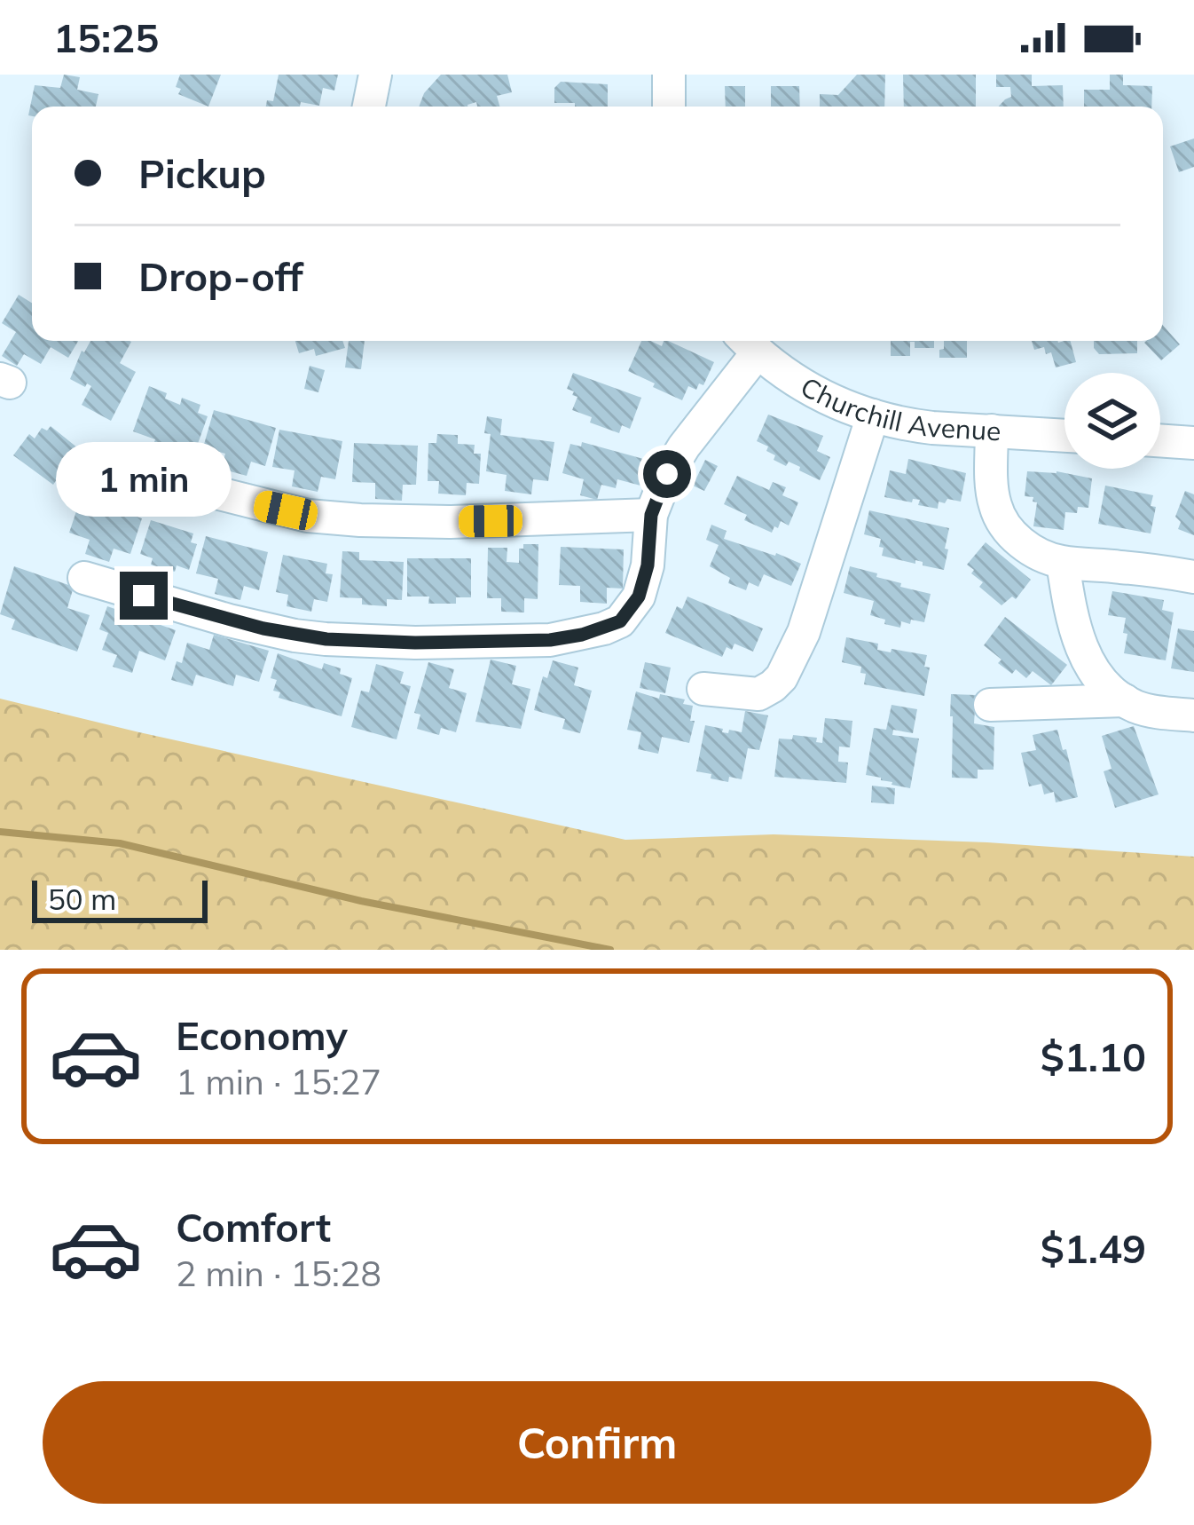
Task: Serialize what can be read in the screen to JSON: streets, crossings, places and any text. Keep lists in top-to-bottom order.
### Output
{
  "streets": {
    "street": ["Churchill Avenue"]
  },
  "scale_bar": "50 m",
  "page": {
    "status": "15:25",
    "banner": ["Pickup", "Drop-off"],
    "bubble": "1 min",
    "scale": "50 m",
    "list": [
      {
        "name": "Economy",
        "note": "1 min · 15:27",
        "value": "$1.10"
      },
      {
        "name": "Comfort",
        "note": "2 min · 15:28",
        "value": "$1.49"
      }
    ],
    "buttons": "Confirm"
  }
}
